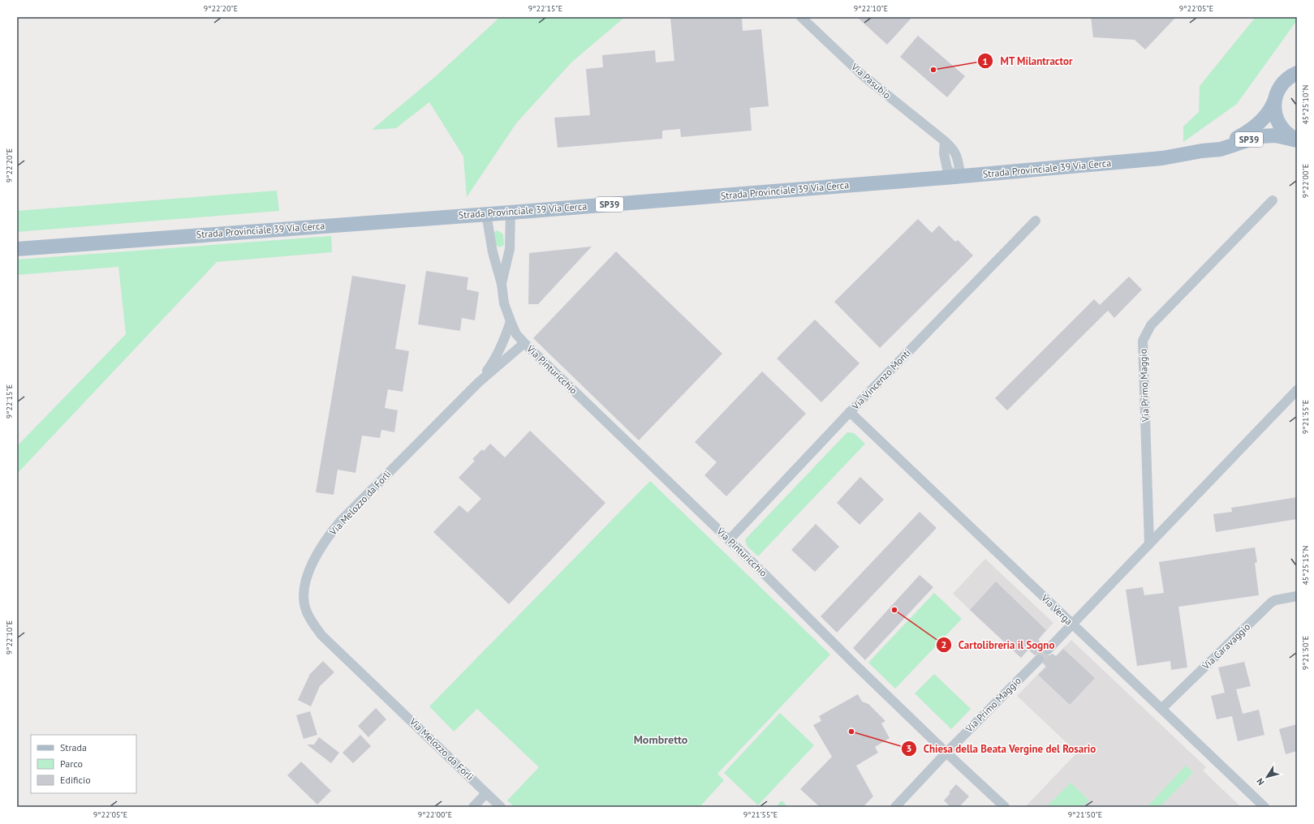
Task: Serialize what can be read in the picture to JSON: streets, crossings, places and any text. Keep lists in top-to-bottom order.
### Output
{
  "streets": {
    "main road": ["SP39", "Strada Provinciale 39 Via Cerca"],
    "street": [
      "Via Pasubio",
      "Via Pinturicchio",
      "Via Vincenzo Monti",
      "Via Primo Maggio",
      "Via Melozzo da Forlì",
      "Via Verga",
      "Via Caravaggio"
    ]
  },
  "crossings": [
    ["Via Pasubio", "Strada Provinciale 39 Via Cerca"],
    ["Via Pinturicchio", "Via Vincenzo Monti"],
    ["Via Pinturicchio", "Via Primo Maggio"],
    ["Via Pinturicchio", "Via Melozzo da Forlì"],
    ["Via Vincenzo Monti", "Via Verga"],
    ["Via Verga", "Via Caravaggio"]
  ],
  "districts": ["Mombretto"],
  "places": ["MT Milantractor", "Cartolibreria il Sogno", "Chiesa della Beata Vergine del Rosario"],
  "legend": ["Strada", "Parco", "Edificio"],
  "north": "bottom left",
  "coordinates": [
    "9°22'20\"E",
    "9°22'15\"E",
    "9°22'10\"E",
    "9°22'05\"E",
    "45°25'10\"N",
    "9°22'00\"E",
    "9°21'55\"E",
    "45°25'15\"N",
    "9°21'50\"E"
  ]
}
